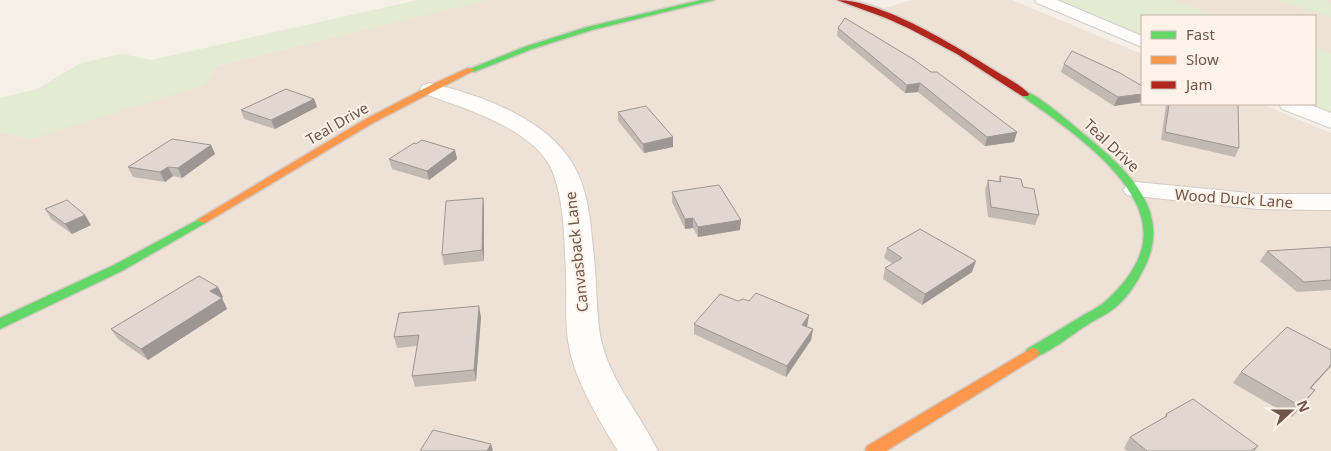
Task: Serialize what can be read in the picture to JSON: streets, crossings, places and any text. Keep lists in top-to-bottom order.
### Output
{
  "streets": {
    "street": ["Teal Drive", "Wood Duck Lane", "Canvasback Lane"]
  },
  "crossings": [
    ["Teal Drive", "Wood Duck Lane"],
    ["Teal Drive", "Canvasback Lane"]
  ],
  "legend": ["Fast", "Slow", "Jam"],
  "north": "right"
}
